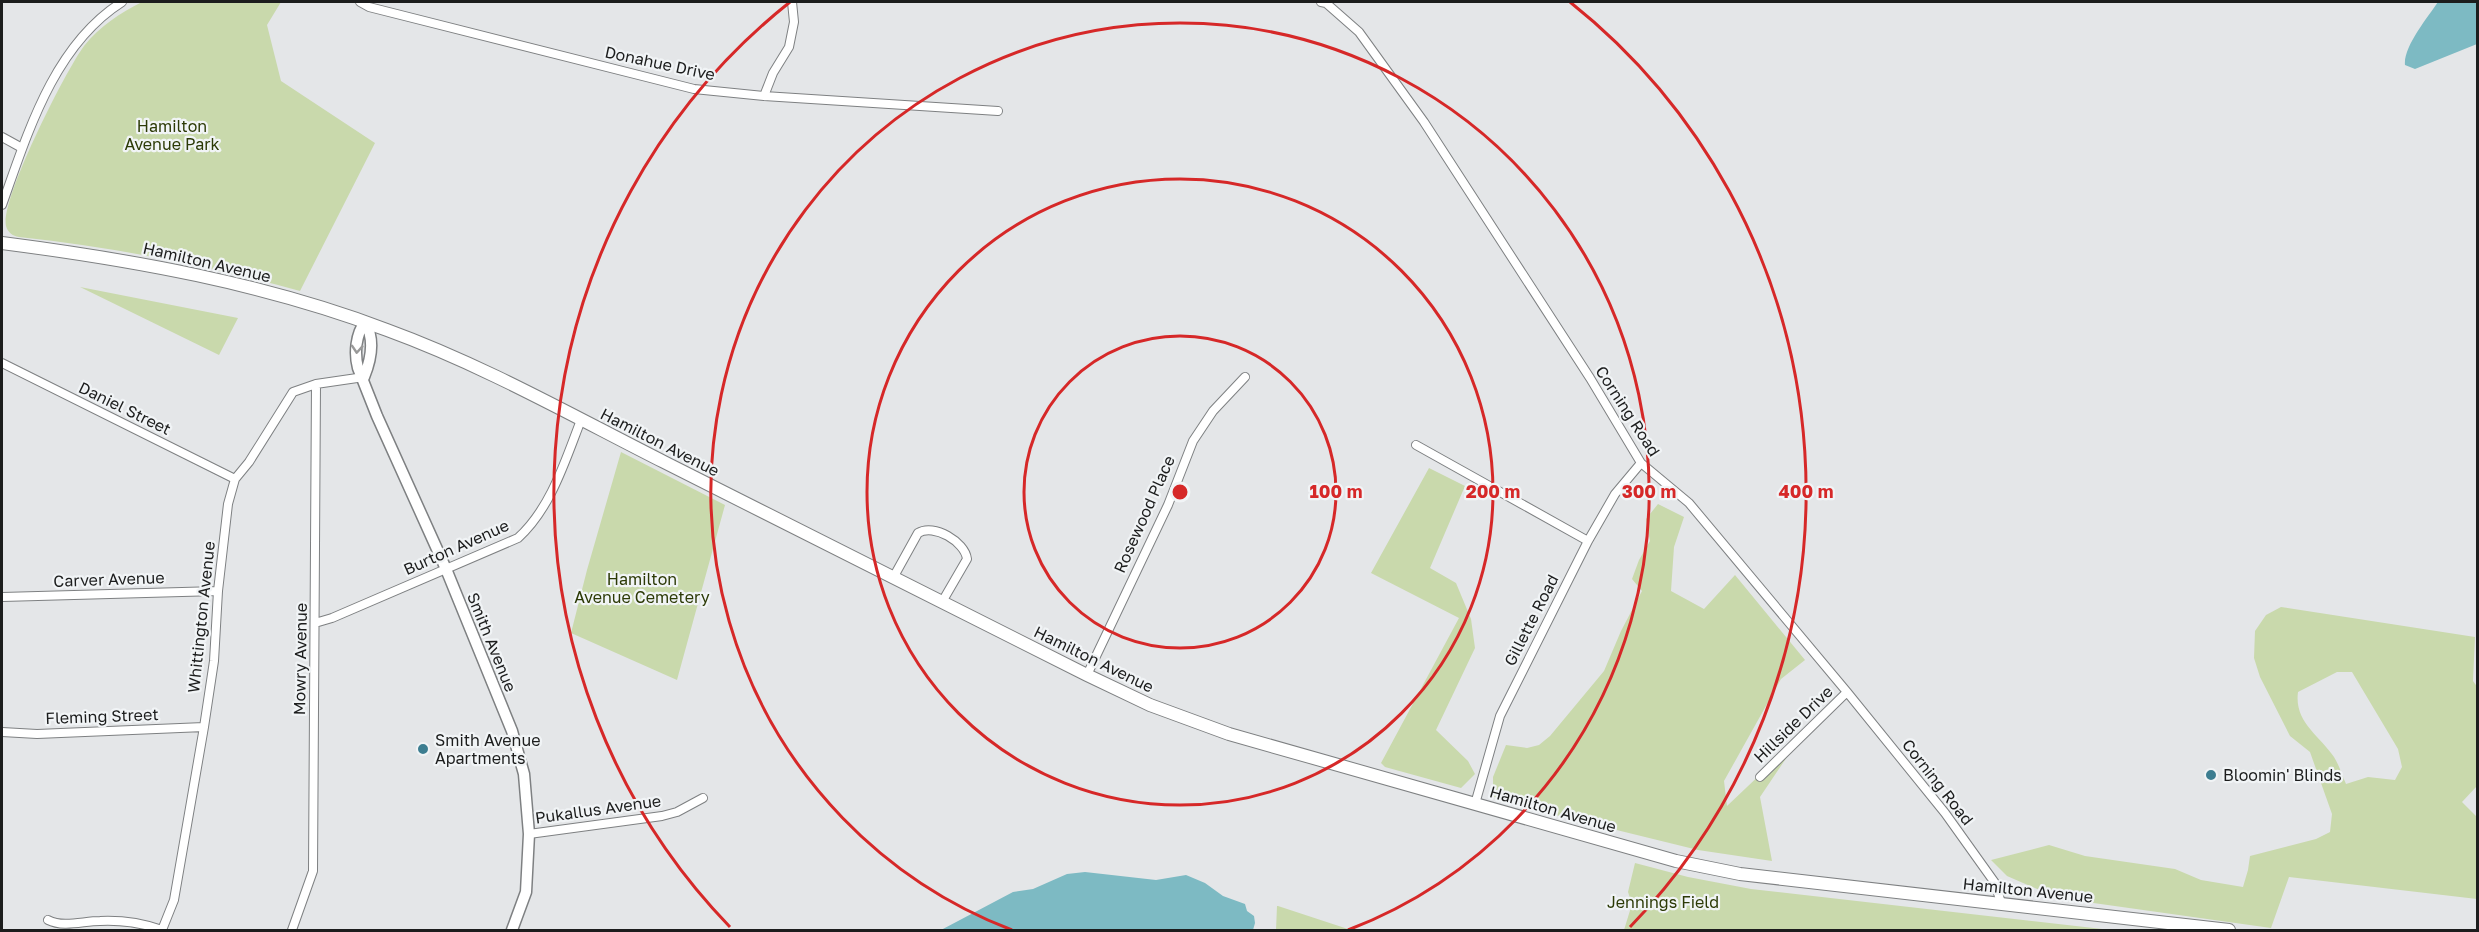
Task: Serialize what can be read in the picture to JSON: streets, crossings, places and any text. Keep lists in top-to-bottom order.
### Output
{
  "streets": {
    "main road": ["Hamilton Avenue"],
    "street": [
      "Donahue Drive",
      "Daniel Street",
      "Corning Road",
      "Rosewood Place",
      "Burton Avenue",
      "Carver Avenue",
      "Whittington Avenue",
      "Gillette Road",
      "Smith Avenue",
      "Mowry Avenue",
      "Fleming Street",
      "Hillside Drive",
      "Pukallus Avenue"
    ]
  },
  "crossings": [
    ["Hamilton Avenue", "Corning Road"],
    ["Hamilton Avenue", "Rosewood Place"],
    ["Hamilton Avenue", "Burton Avenue"],
    ["Hamilton Avenue", "Gillette Road"],
    ["Hamilton Avenue", "Smith Avenue"],
    ["Daniel Street", "Whittington Avenue"],
    ["Corning Road", "Gillette Road"],
    ["Corning Road", "Hillside Drive"],
    ["Burton Avenue", "Smith Avenue"],
    ["Burton Avenue", "Mowry Avenue"],
    ["Carver Avenue", "Whittington Avenue"],
    ["Whittington Avenue", "Smith Avenue"],
    ["Whittington Avenue", "Mowry Avenue"],
    ["Whittington Avenue", "Fleming Street"],
    ["Smith Avenue", "Pukallus Avenue"]
  ],
  "parks": ["Hamilton Avenue Park", "Hamilton Avenue Cemetery", "Jennings Field"],
  "places": ["Smith Avenue Apartments", "Bloomin' Blinds"],
  "rings": [
    "100 m",
    "200 m",
    "300 m",
    "400 m"
  ]
}
